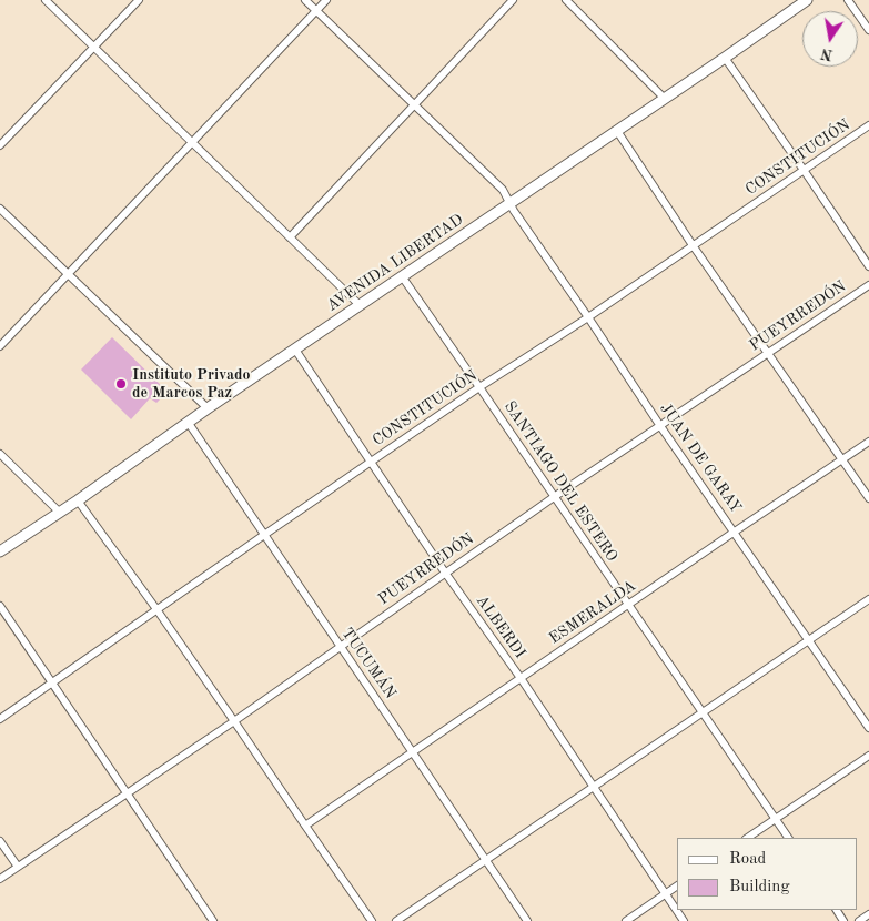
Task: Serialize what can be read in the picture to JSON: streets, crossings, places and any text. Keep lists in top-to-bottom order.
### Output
{
  "streets": {
    "main road": ["AVENIDA LIBERTAD"],
    "street": [
      "CONSTITUCIÓN",
      "PUEYRREDÓN",
      "JUAN DE GARAY",
      "SANTIAGO DEL ESTERO",
      "ESMERALDA",
      "ALBERDI",
      "TUCUMÁN"
    ]
  },
  "crossings": [
    ["CONSTITUCIÓN", "JUAN DE GARAY"],
    ["CONSTITUCIÓN", "SANTIAGO DEL ESTERO"],
    ["CONSTITUCIÓN", "ALBERDI"],
    ["CONSTITUCIÓN", "TUCUMÁN"],
    ["AVENIDA LIBERTAD", "JUAN DE GARAY"],
    ["AVENIDA LIBERTAD", "SANTIAGO DEL ESTERO"],
    ["AVENIDA LIBERTAD", "ALBERDI"],
    ["AVENIDA LIBERTAD", "TUCUMÁN"],
    ["PUEYRREDÓN", "JUAN DE GARAY"],
    ["PUEYRREDÓN", "SANTIAGO DEL ESTERO"],
    ["PUEYRREDÓN", "ALBERDI"],
    ["PUEYRREDÓN", "TUCUMÁN"],
    ["JUAN DE GARAY", "ESMERALDA"],
    ["SANTIAGO DEL ESTERO", "ESMERALDA"],
    ["ESMERALDA", "ALBERDI"],
    ["ESMERALDA", "TUCUMÁN"]
  ],
  "places": ["Instituto Privado de Marcos Paz"],
  "legend": ["Road", "Building"],
  "north": "bottom"
}
